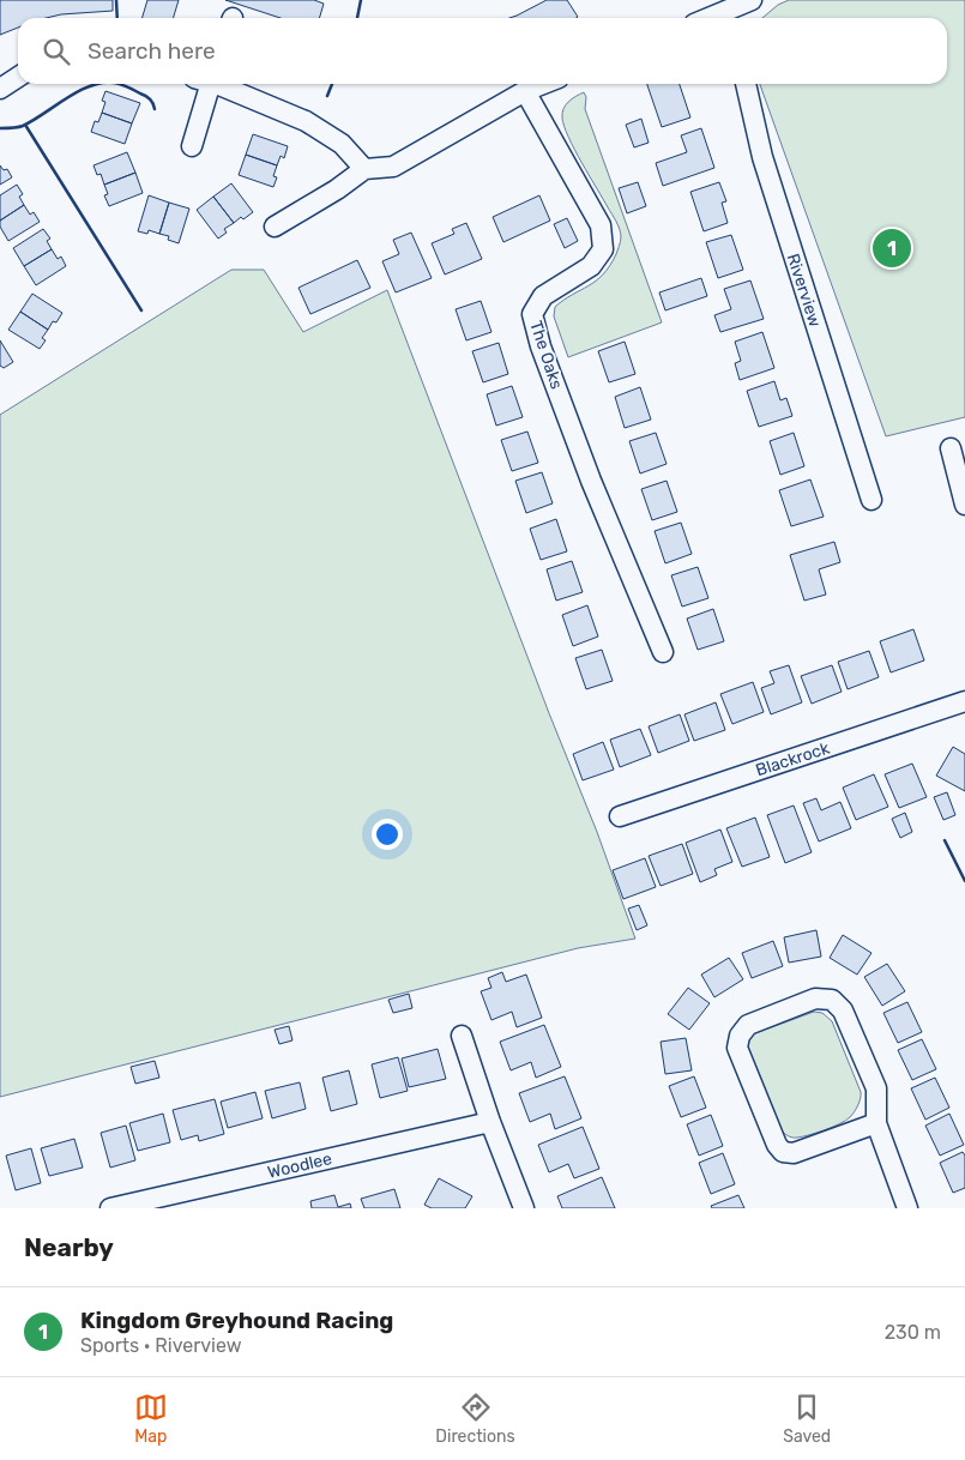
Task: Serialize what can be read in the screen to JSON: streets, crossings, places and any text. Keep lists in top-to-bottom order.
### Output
{
  "streets": {
    "street": [
      "Riverview",
      "The Oaks",
      "Blackrock",
      "Woodlee"
    ]
  },
  "page": {
    "search": "Search here",
    "pins": "1",
    "heading": "Nearby",
    "list": [
      {
        "mark": "1",
        "name": "Kingdom Greyhound Racing",
        "note": "Sports · Riverview",
        "value": "230 m"
      }
    ],
    "nav": ["Map", "Directions", "Saved"]
  }
}
